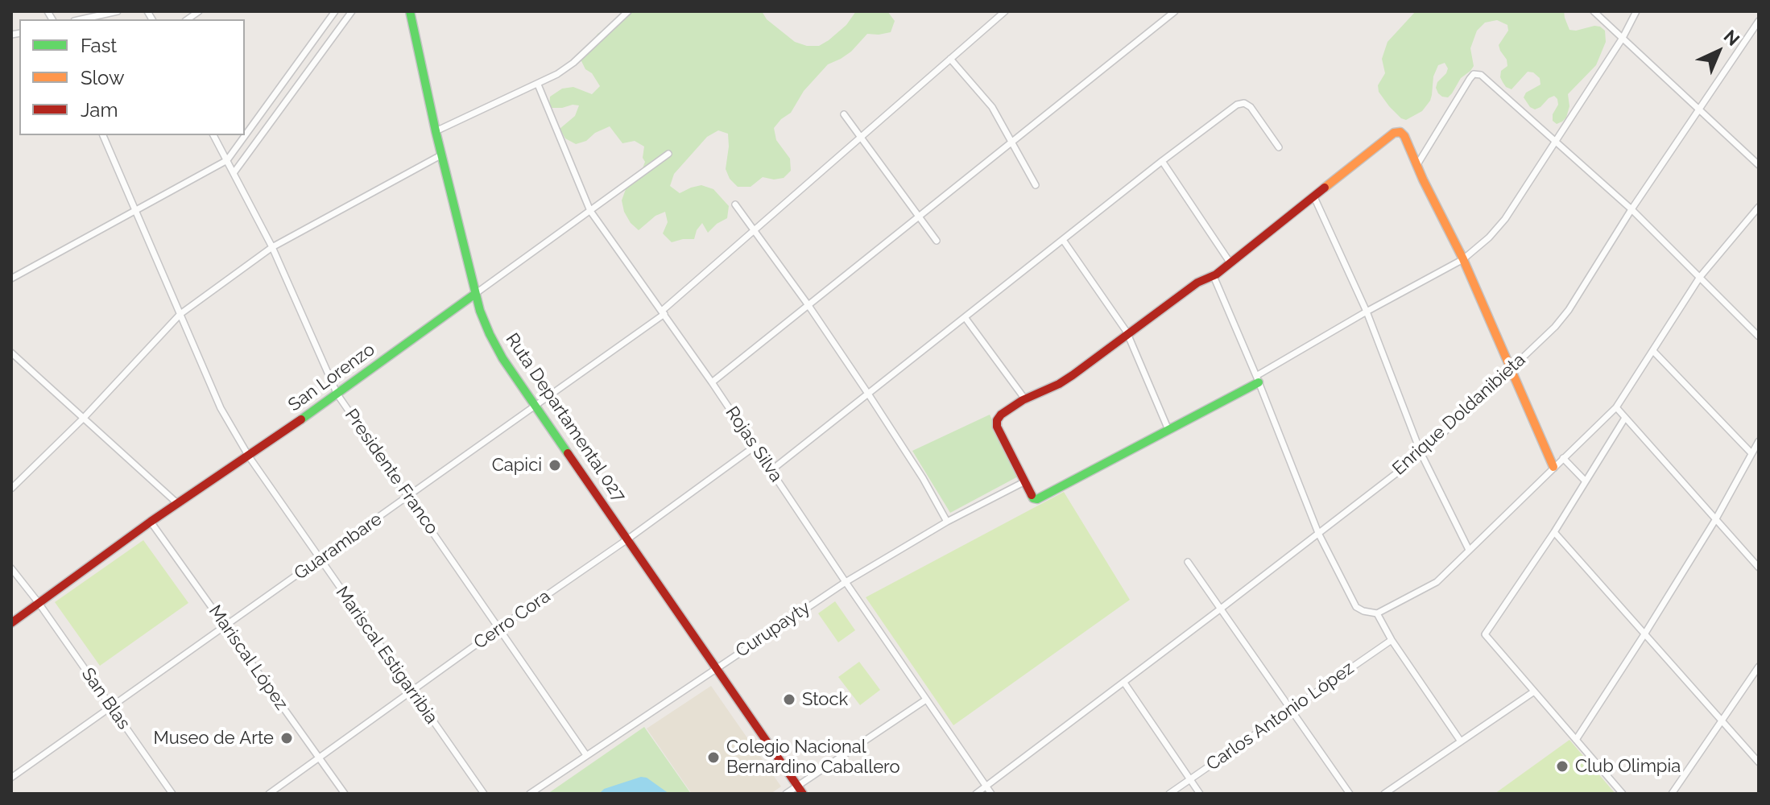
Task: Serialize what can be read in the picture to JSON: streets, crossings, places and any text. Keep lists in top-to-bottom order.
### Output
{
  "streets": {
    "street": [
      "San Lorenzo",
      "Enrique Doldanibieta",
      "Ruta Departamental 027",
      "Rojas Silva",
      "Presidente Franco",
      "Guarambare",
      "Cerro Cora",
      "Curupayty",
      "Mariscal Estigarribia",
      "Mariscal López",
      "San Blas",
      "Carlos Antonio López"
    ]
  },
  "crossings": [
    ["San Lorenzo", "Ruta Departamental 027"],
    ["San Lorenzo", "Rojas Silva"],
    ["San Lorenzo", "Presidente Franco"],
    ["San Lorenzo", "Mariscal Estigarribia"],
    ["San Lorenzo", "Mariscal López"],
    ["San Lorenzo", "San Blas"],
    ["Enrique Doldanibieta", "Rojas Silva"],
    ["Ruta Departamental 027", "Guarambare"],
    ["Ruta Departamental 027", "Cerro Cora"],
    ["Ruta Departamental 027", "Curupayty"],
    ["Rojas Silva", "Guarambare"],
    ["Rojas Silva", "Cerro Cora"],
    ["Rojas Silva", "Curupayty"],
    ["Presidente Franco", "Guarambare"],
    ["Presidente Franco", "Cerro Cora"],
    ["Presidente Franco", "Curupayty"],
    ["Guarambare", "Mariscal Estigarribia"],
    ["Guarambare", "Mariscal López"],
    ["Guarambare", "San Blas"],
    ["Cerro Cora", "Mariscal Estigarribia"],
    ["Cerro Cora", "Mariscal López"]
  ],
  "places": [
    "Capici",
    "Stock",
    "Museo de Arte",
    "Colegio Nacional Bernardino Caballero",
    "Club Olimpia"
  ],
  "legend": ["Fast", "Slow", "Jam"],
  "north": "top right"
}
